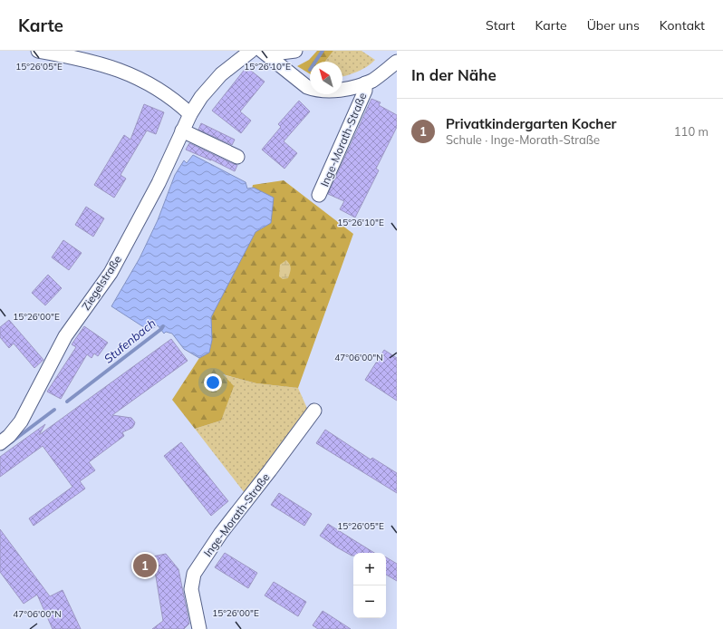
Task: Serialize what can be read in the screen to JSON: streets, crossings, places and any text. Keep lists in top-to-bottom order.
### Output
{
  "streets": {
    "street": ["Inge-Morath-Straße", "Ziegelstraße"]
  },
  "water": ["Stufenbach"],
  "north": "top left",
  "page": {
    "header": "Karte",
    "nav": [
      "Start",
      "Karte",
      "Über uns",
      "Kontakt"
    ],
    "heading": "In der Nähe",
    "list": [
      {
        "mark": "1",
        "name": "Privatkindergarten Kocher",
        "note": "Schule · Inge-Morath-Straße",
        "value": "110 m"
      }
    ],
    "pins": "1",
    "map_buttons": ["+", "−"]
  },
  "coordinates": [
    "15°26'05\"E",
    "15°26'10\"E",
    "15°26'00\"E",
    "47°06'00\"N"
  ]
}
